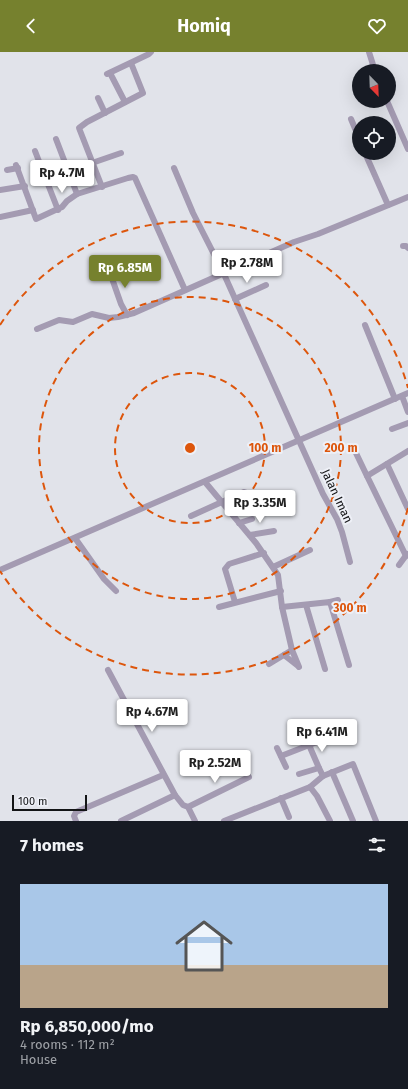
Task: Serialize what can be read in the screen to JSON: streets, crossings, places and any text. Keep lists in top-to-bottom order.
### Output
{
  "streets": {
    "street": ["Jalan Iman"]
  },
  "scale_bar": "100 m",
  "north": "bottom right",
  "page": {
    "header": "Homiq",
    "price": [
      "Rp 4.7M",
      "Rp 2.78M",
      "Rp 6.85M",
      "Rp 3.35M",
      "Rp 4.67M",
      "Rp 6.41M",
      "Rp 2.52M"
    ],
    "scale": "100 m",
    "heading": "7 homes",
    "list": [
      {
        "name": "Rp 6,850,000/mo",
        "note": "4 rooms · 112 m² · House"
      }
    ]
  },
  "rings": ["100 m", "200 m", "300 m"]
}
